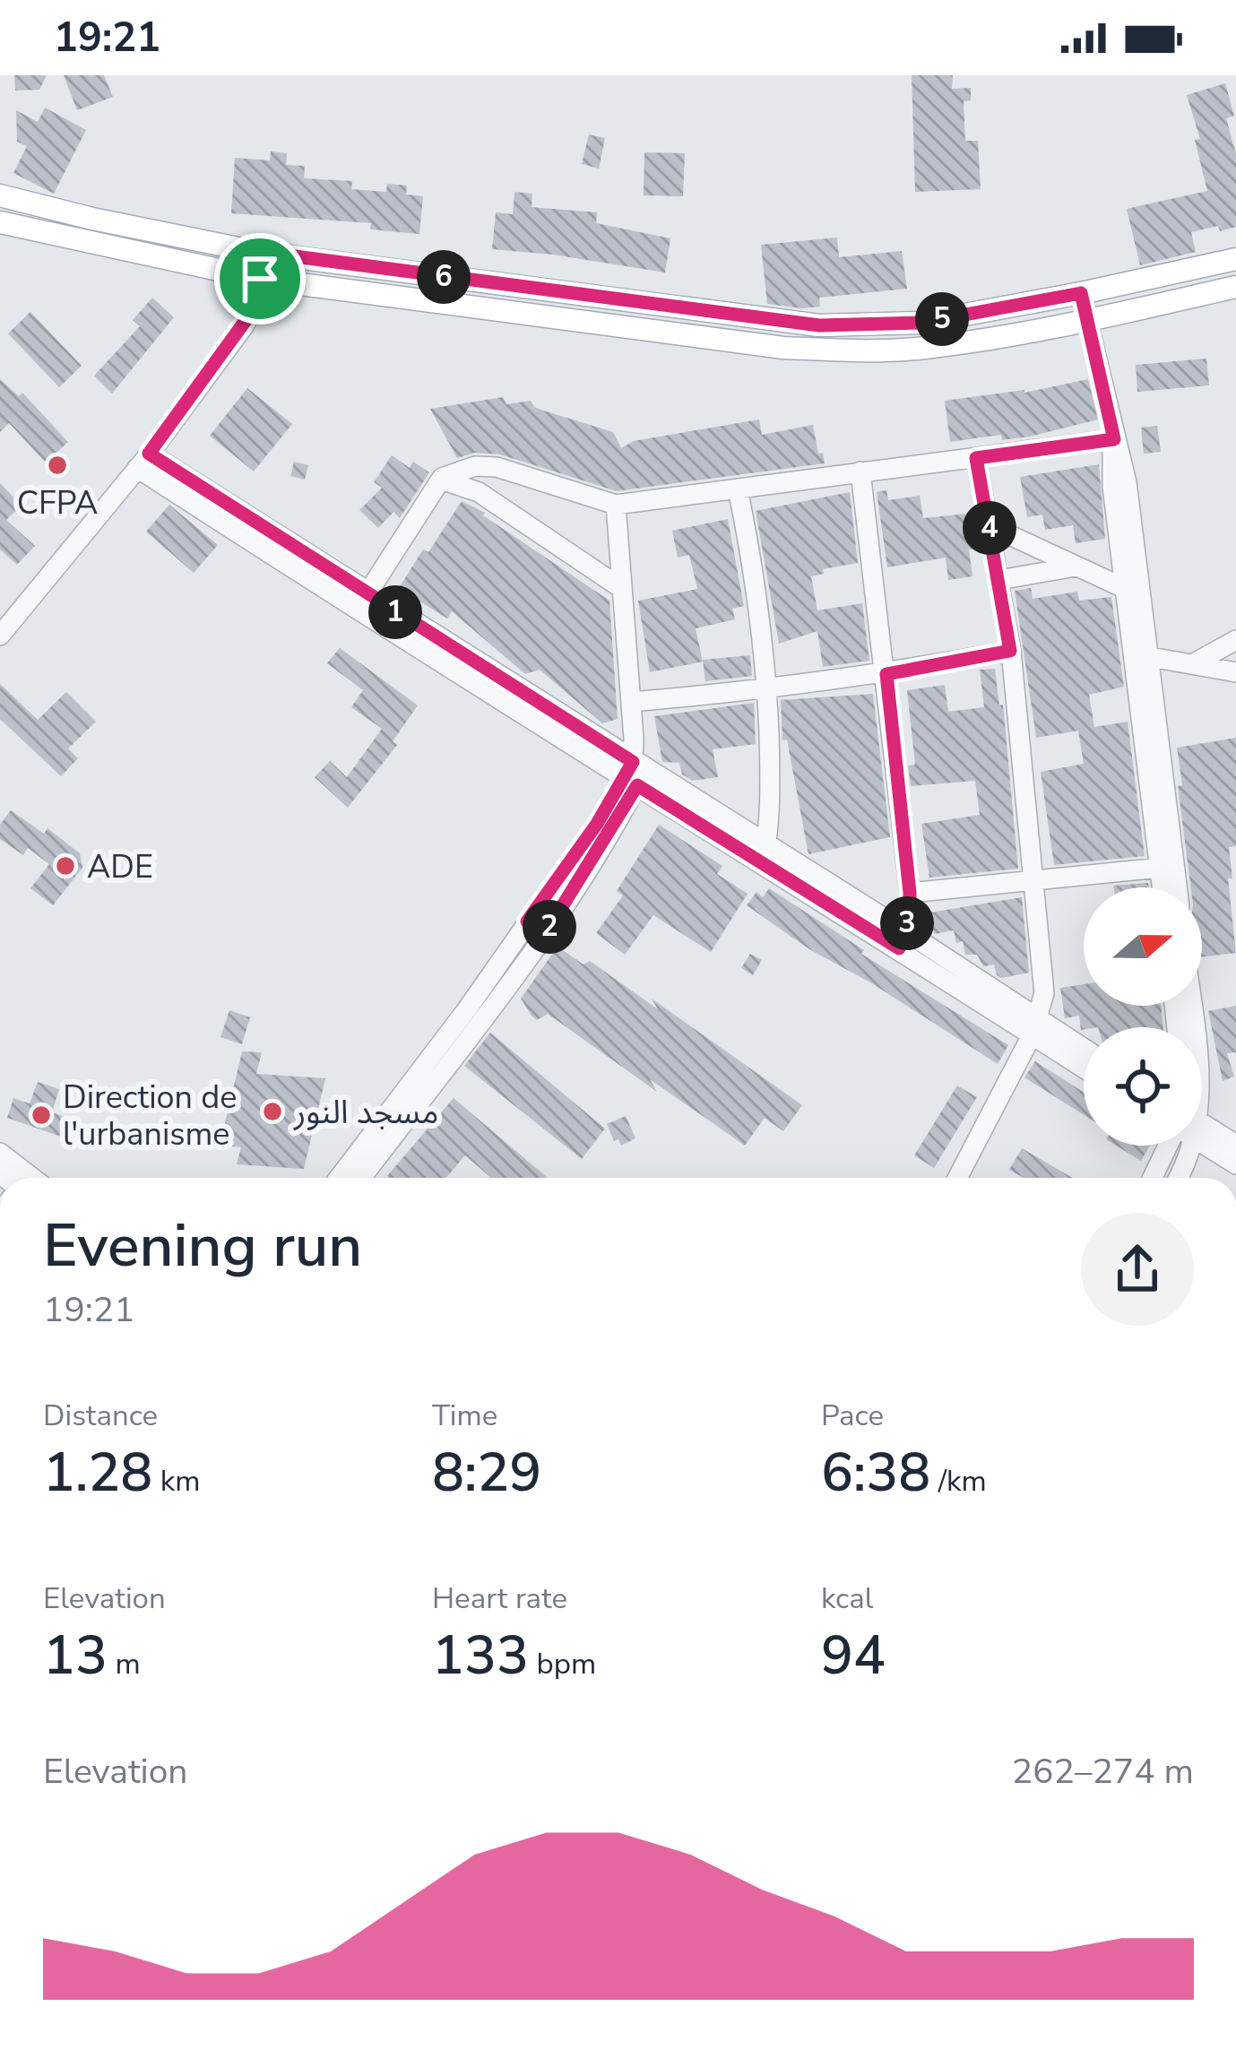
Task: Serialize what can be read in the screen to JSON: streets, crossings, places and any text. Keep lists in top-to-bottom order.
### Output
{
  "places": [
    "CFPA",
    "ADE",
    "مسجد النور",
    "Direction de l'urbanisme"
  ],
  "north": "right",
  "page": {
    "status": "19:21",
    "pins": [
      "6",
      "5",
      "4",
      "1",
      "3",
      "2"
    ],
    "heading": ["Evening run", "19:21"],
    "stats": [
      ["Distance", "1.28 km"],
      ["Time", "8:29"],
      ["Pace", "6:38 /km"],
      ["Elevation", "13 m"],
      ["Heart rate", "133 bpm"],
      ["kcal", "94"]
    ],
    "chart": ["Elevation", "262–274 m"]
  }
}
